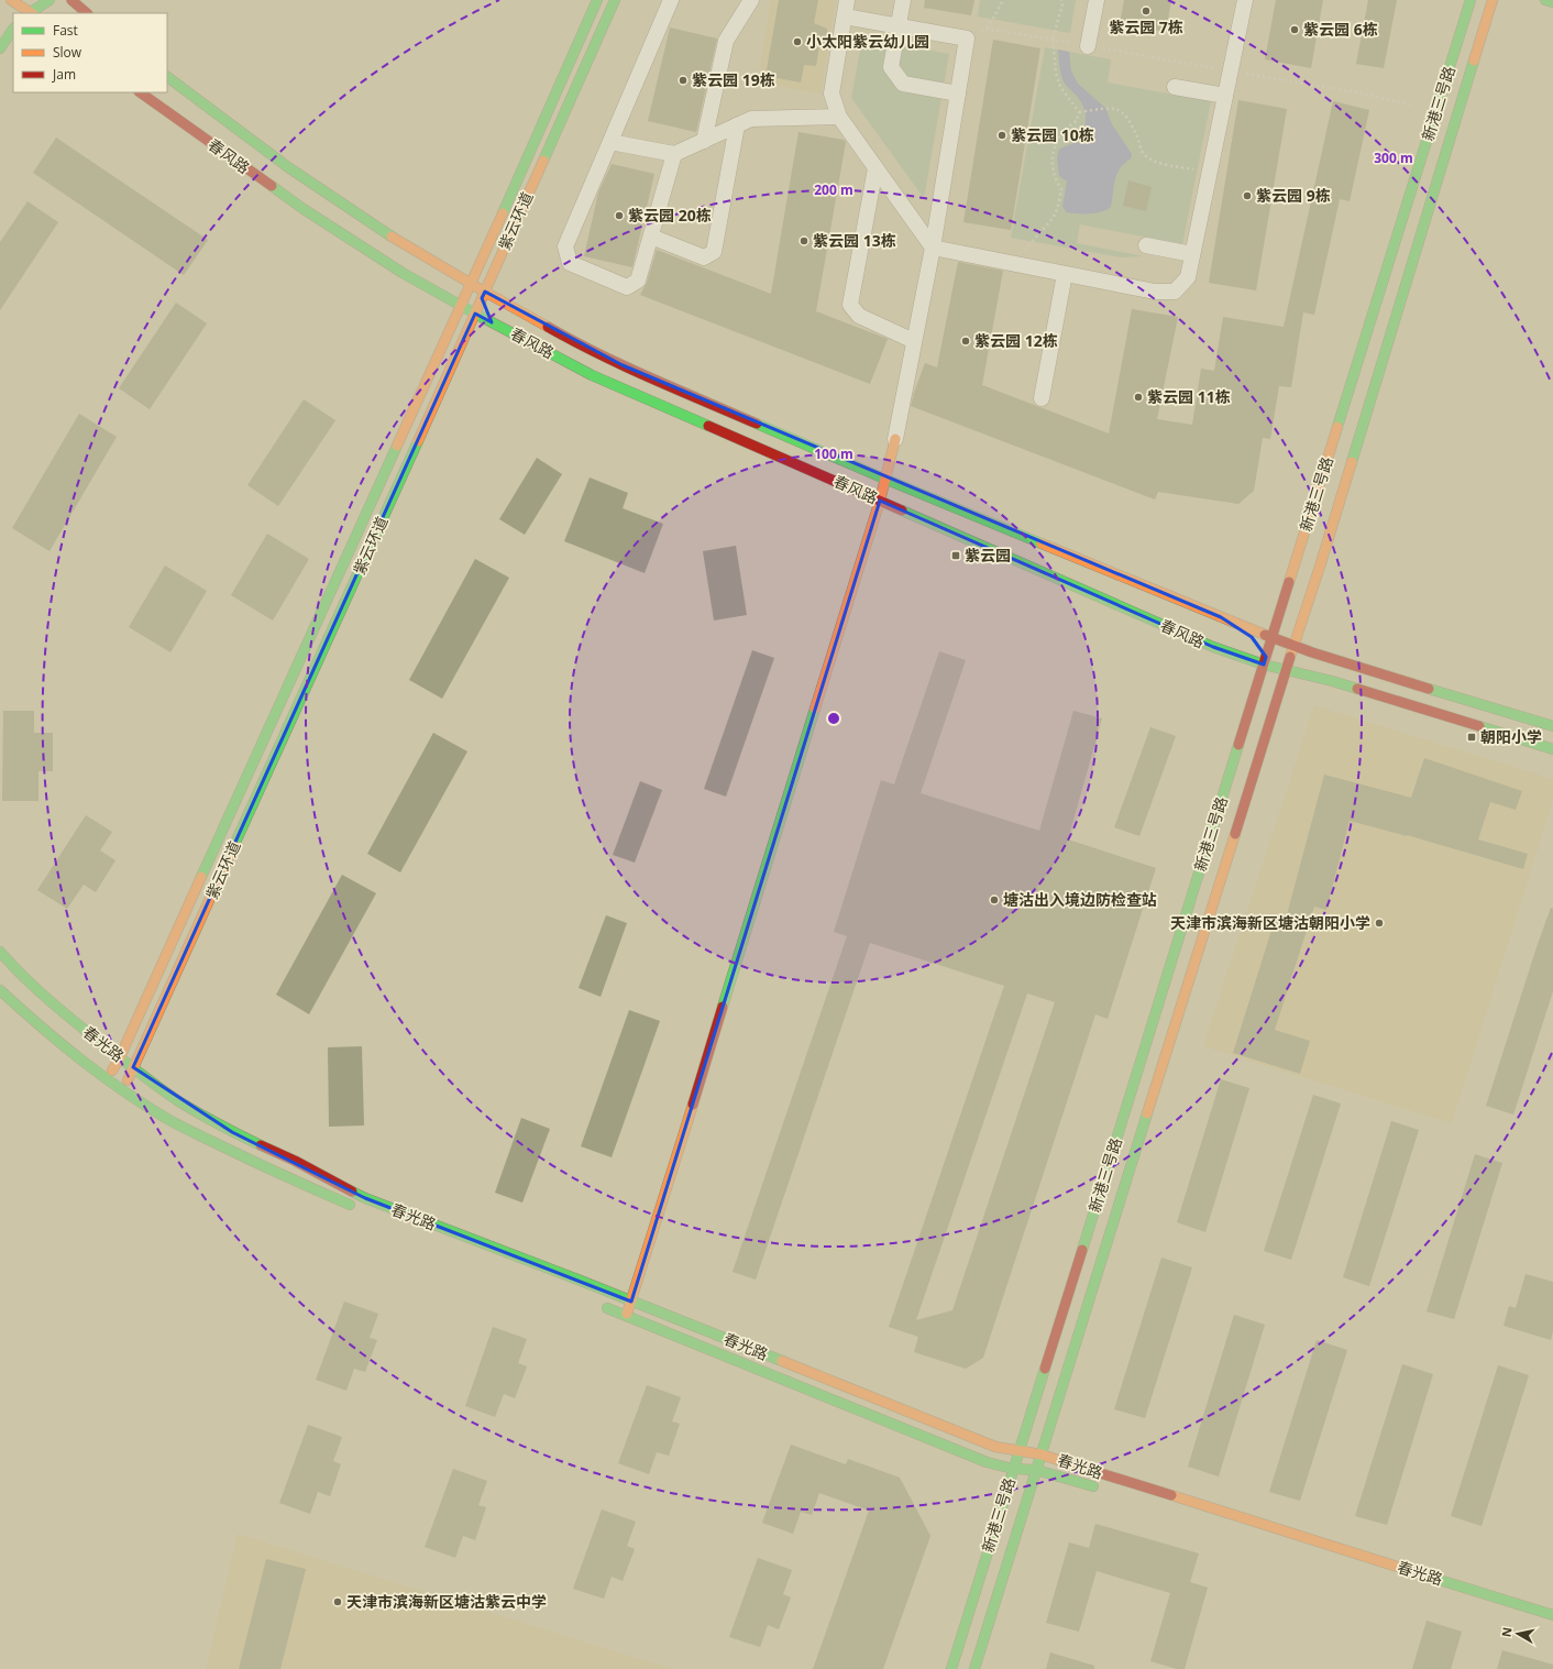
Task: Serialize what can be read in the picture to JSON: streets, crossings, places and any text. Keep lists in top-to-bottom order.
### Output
{
  "streets": {
    "main road": [
      "新港三号路",
      "春风路",
      "紫云环道",
      "春光路"
    ]
  },
  "crossings": [
    ["新港三号路", "春风路"],
    ["新港三号路", "春光路"],
    ["春风路", "紫云环道"],
    ["紫云环道", "春光路"]
  ],
  "places": {
    "other": [
      "紫云园 7栋",
      "紫云园 6栋",
      "小太阳紫云幼儿园",
      "紫云园 19栋",
      "紫云园 10栋",
      "紫云园 9栋",
      "紫云园 20栋",
      "紫云园 13栋",
      "紫云园 12栋",
      "紫云园 11栋",
      "塘沽出入境边防检查站",
      "天津市滨海新区塘沽朝阳小学",
      "天津市滨海新区塘沽紫云中学"
    ],
    "transit": ["紫云园", "朝阳小学"]
  },
  "legend": ["Fast", "Slow", "Jam"],
  "north": "left",
  "rings": ["300 m", "200 m", "100 m"]
}
